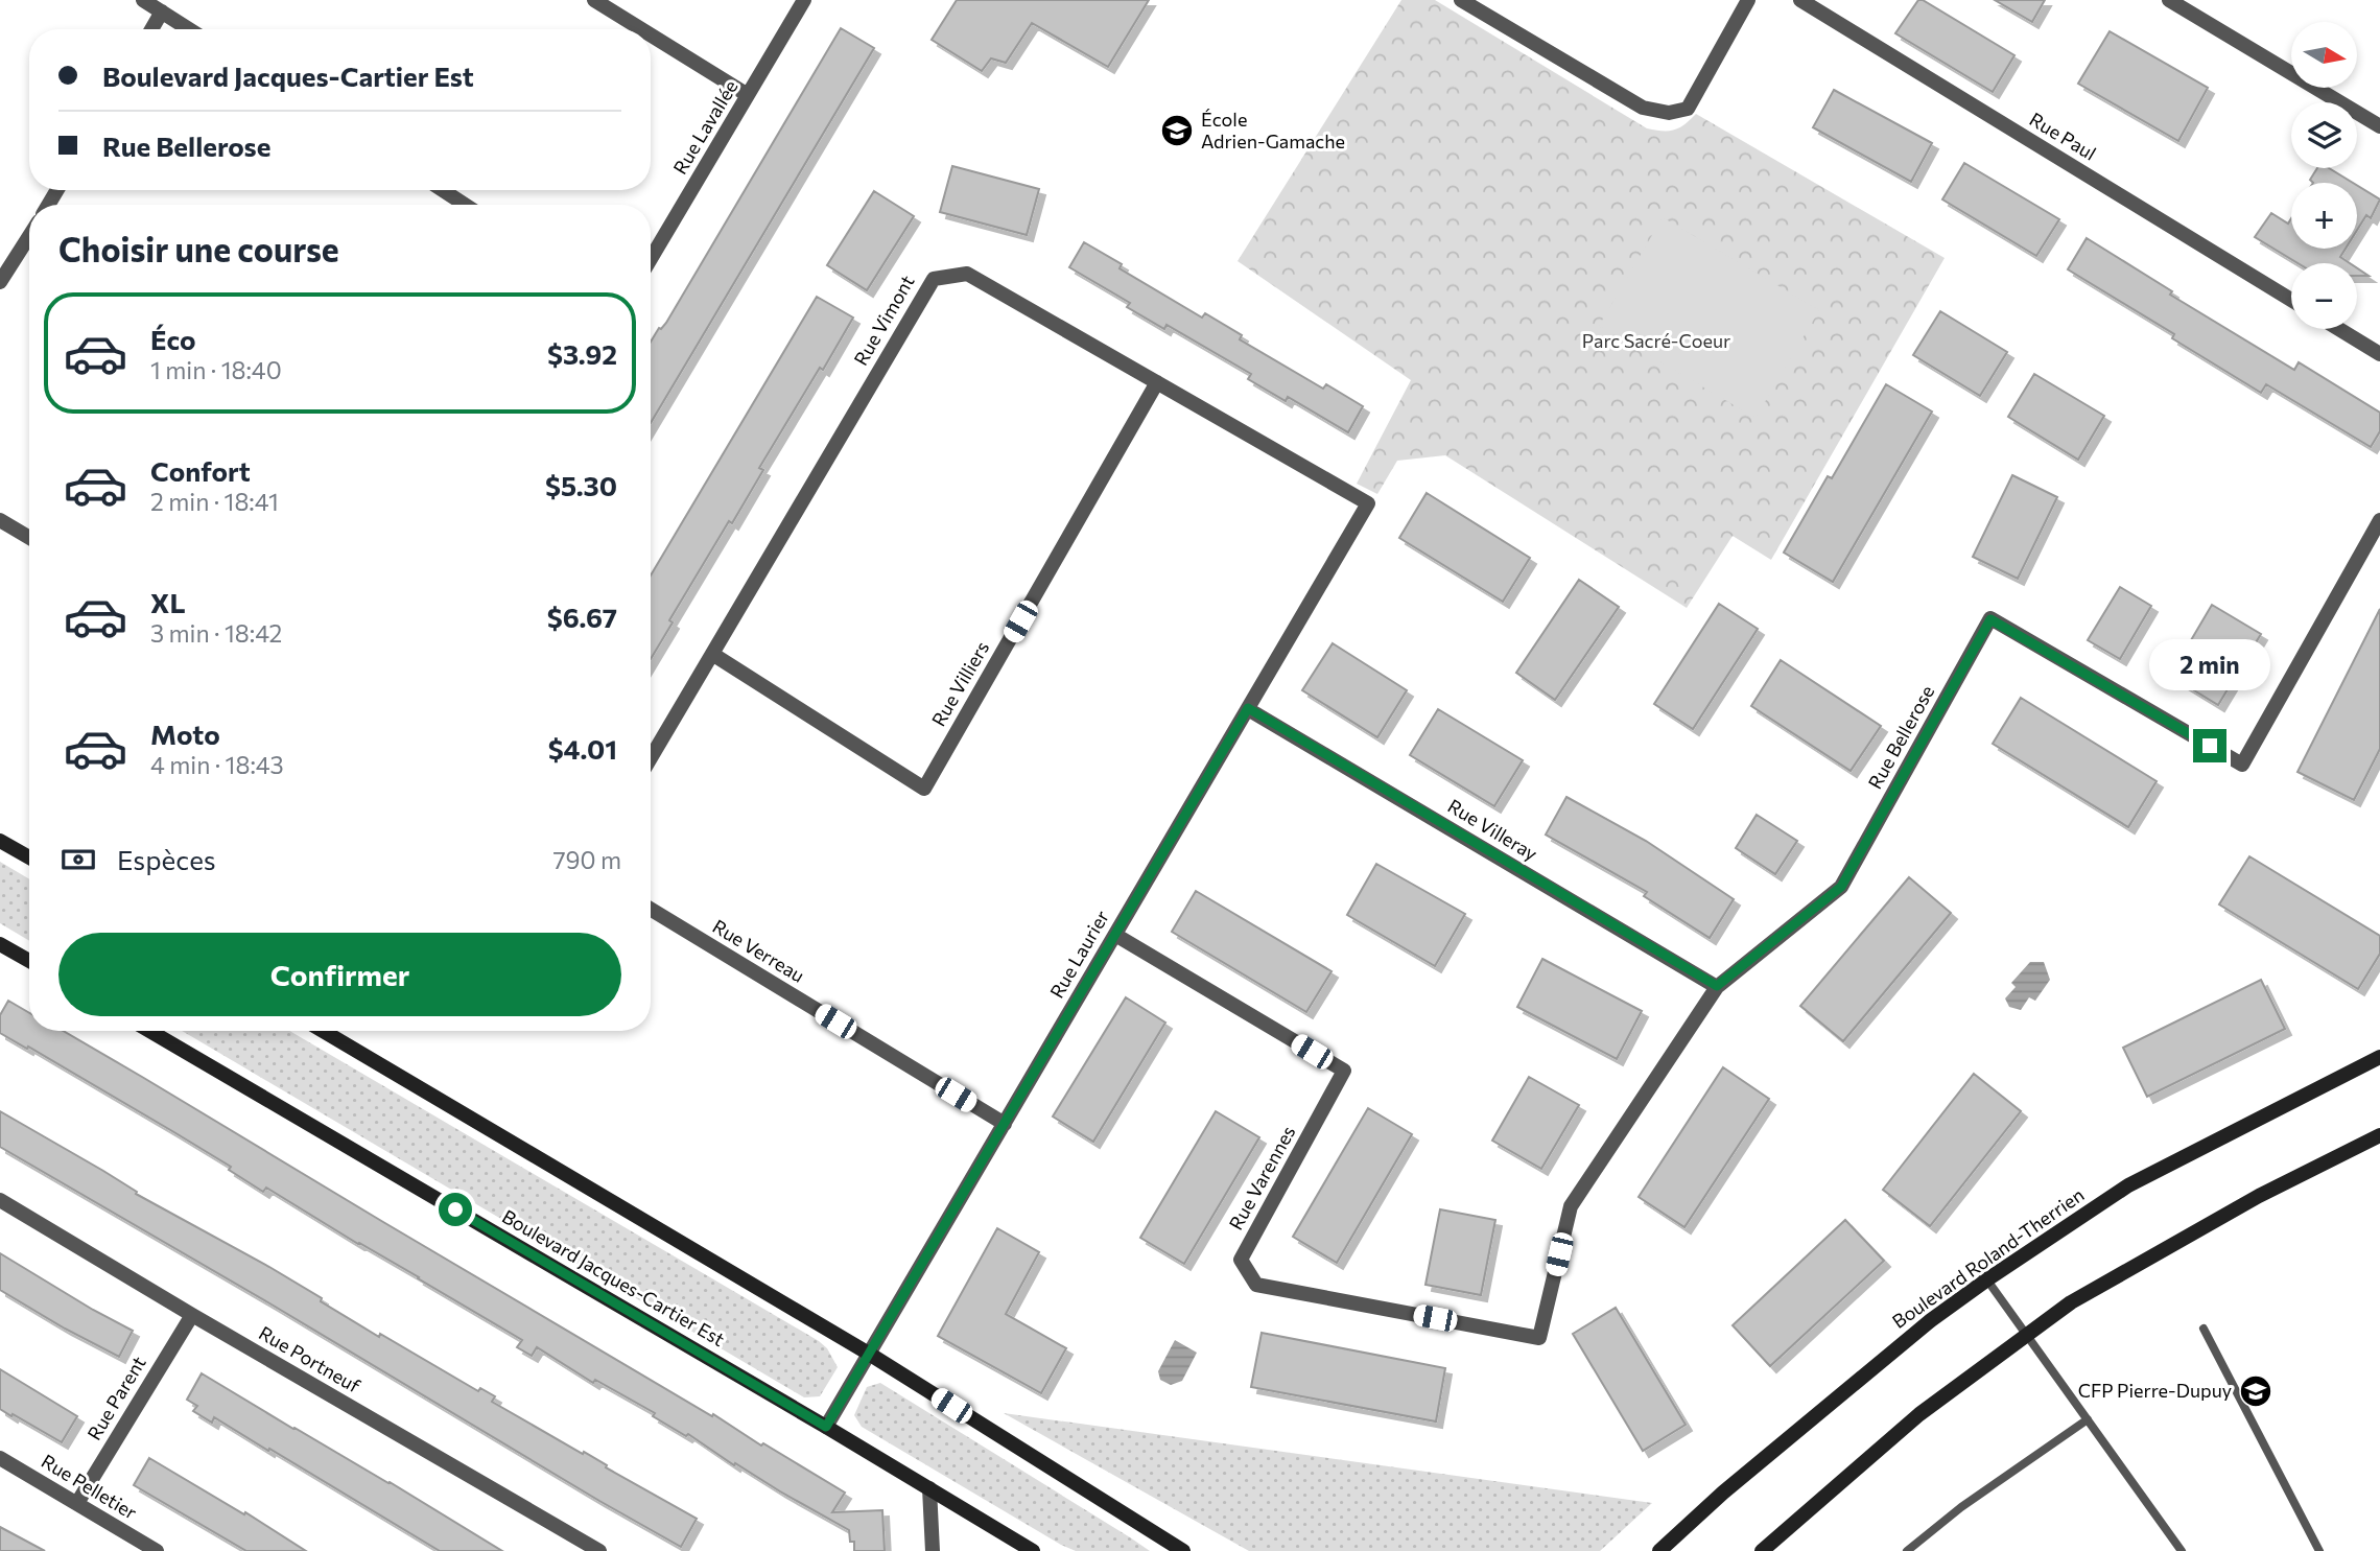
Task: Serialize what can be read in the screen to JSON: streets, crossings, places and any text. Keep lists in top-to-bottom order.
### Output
{
  "streets": {
    "main road": ["Boulevard Roland-Therrien", "Boulevard Jacques-Cartier Est"],
    "street": [
      "Rue Lavallée",
      "Rue Paul",
      "Rue Vimont",
      "Rue Villiers",
      "Rue Bellerose",
      "Rue Villeray",
      "Rue Verreau",
      "Rue Laurier",
      "Rue Varennes",
      "Rue Portneuf",
      "Rue Parent",
      "Rue Pelletier"
    ]
  },
  "crossings": [
    ["Rue Vimont", "Rue Villiers"],
    ["Rue Vimont", "Rue Laurier"],
    ["Rue Bellerose", "Rue Villeray"],
    ["Rue Bellerose", "Rue Varennes"],
    ["Rue Villeray", "Rue Laurier"],
    ["Rue Verreau", "Rue Laurier"],
    ["Rue Laurier", "Rue Varennes"],
    ["Rue Laurier", "Boulevard Jacques-Cartier Est"],
    ["Rue Portneuf", "Rue Parent"],
    ["Rue Parent", "Rue Pelletier"]
  ],
  "parks": ["Parc Sacré-Coeur"],
  "places": {
    "school or university": ["École Adrien-Gamache", "CFP Pierre-Dupuy"]
  },
  "north": "right",
  "page": {
    "map_buttons": ["+", "−"],
    "banner": ["Boulevard Jacques-Cartier Est", "Rue Bellerose"],
    "heading": "Choisir une course",
    "list": [
      {
        "name": "Éco",
        "note": "1 min · 18:40",
        "value": "$3.92"
      },
      {
        "name": "Confort",
        "note": "2 min · 18:41",
        "value": "$5.30"
      },
      {
        "name": "XL",
        "note": "3 min · 18:42",
        "value": "$6.67"
      },
      {
        "name": "Moto",
        "note": "4 min · 18:43",
        "value": "$4.01"
      }
    ],
    "bubble": "2 min",
    "pay": ["Espèces", "790 m"],
    "buttons": "Confirmer"
  }
}
